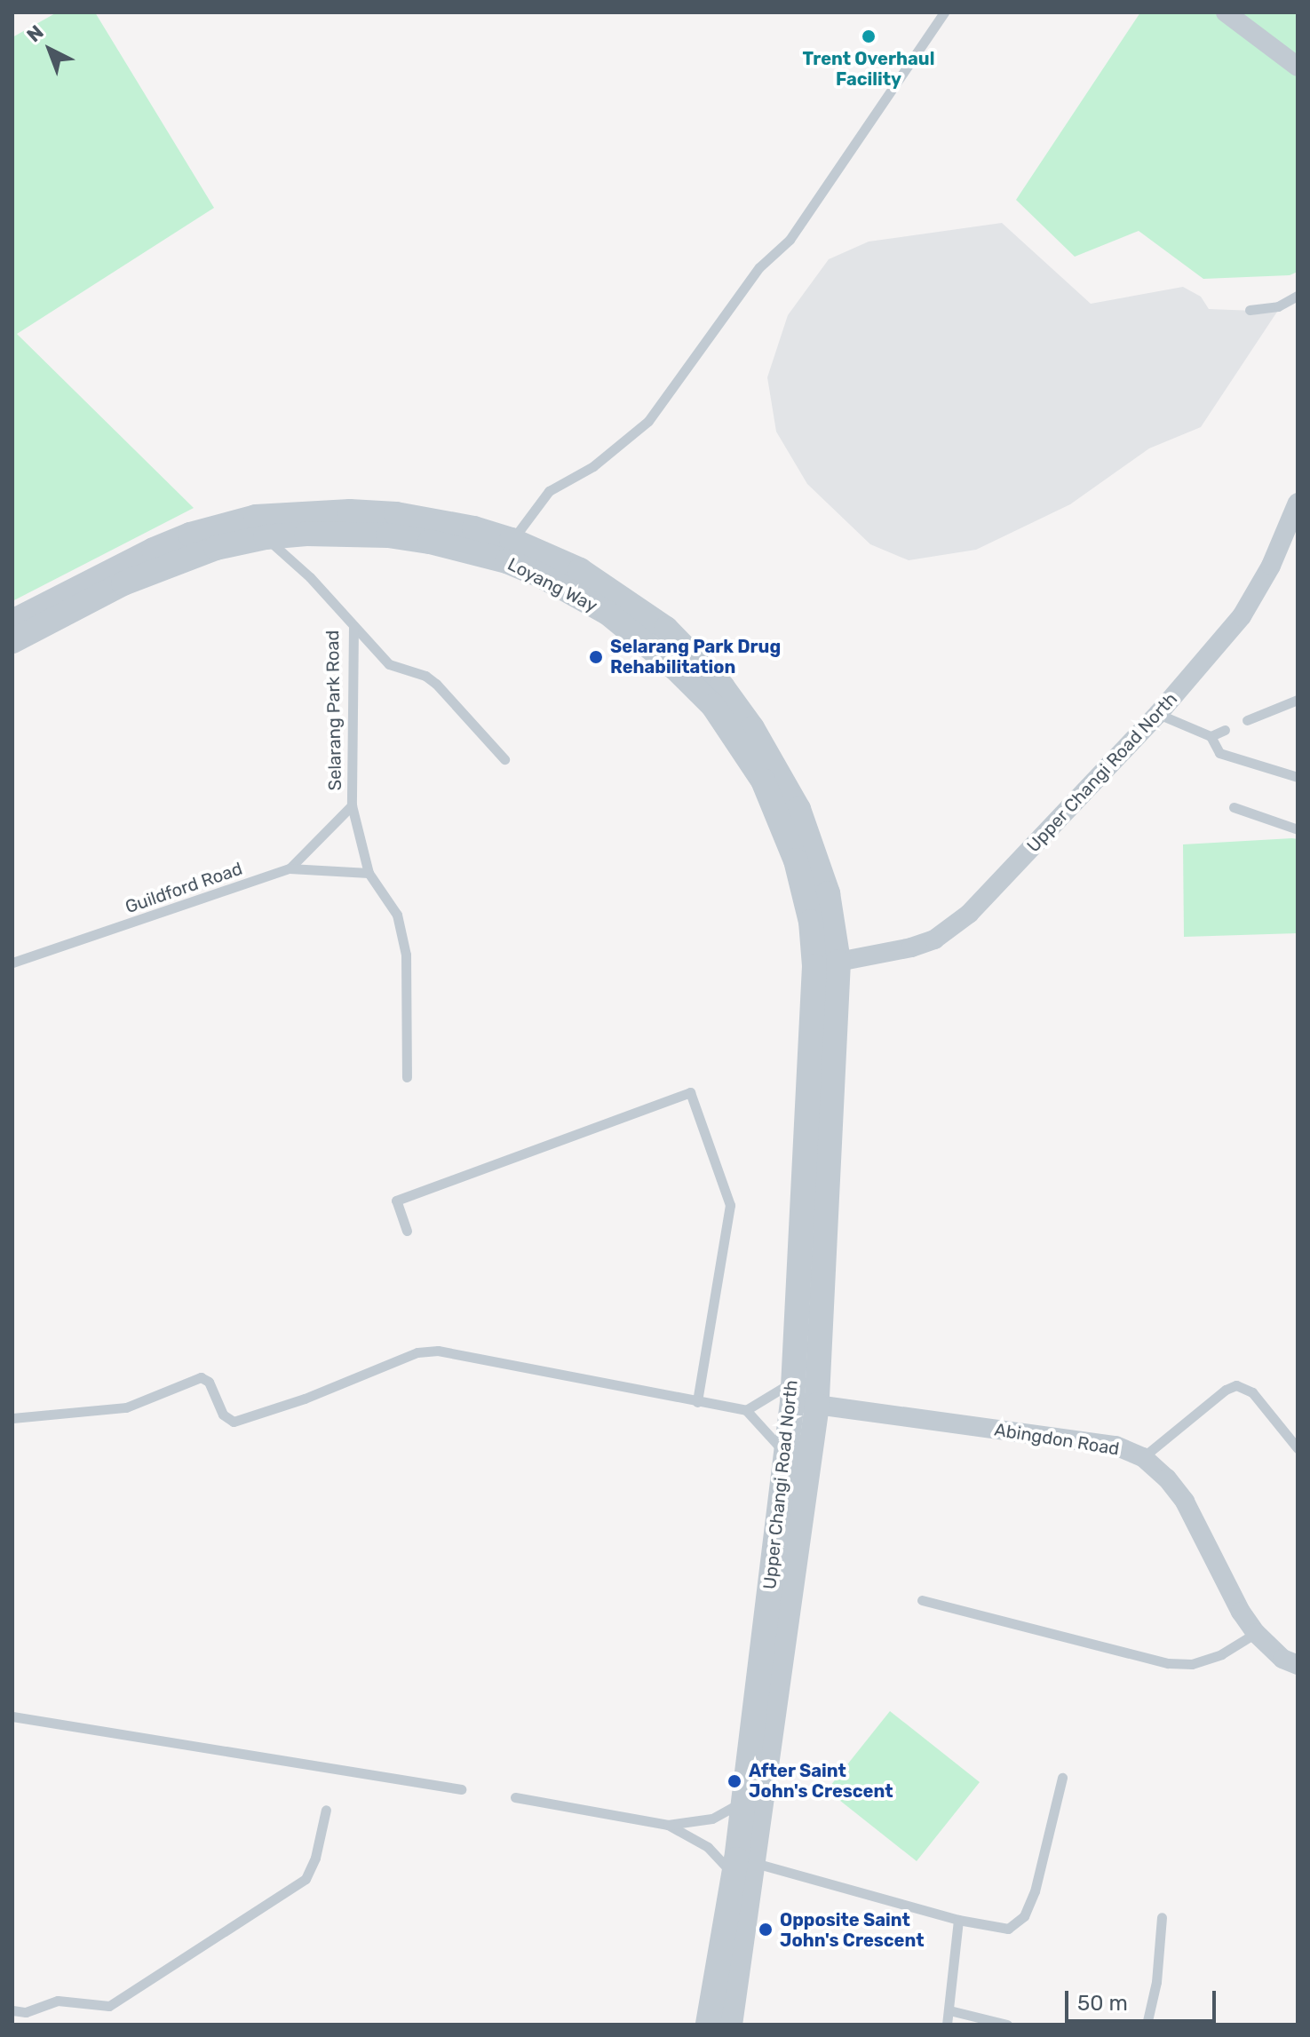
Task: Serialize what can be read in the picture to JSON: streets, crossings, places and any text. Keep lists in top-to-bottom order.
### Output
{
  "streets": {
    "street": ["Loyang Way", "Upper Changi Road North", "Abingdon Road"],
    "lane": ["Selarang Park Road", "Guildford Road"]
  },
  "crossings": [
    ["Loyang Way", "Selarang Park Road"],
    ["Loyang Way", "Upper Changi Road North"],
    ["Selarang Park Road", "Guildford Road"],
    ["Upper Changi Road North", "Abingdon Road"]
  ],
  "places": [
    "Trent Overhaul Facility",
    "Selarang Park Drug Rehabilitation",
    "After Saint John's Crescent",
    "Opposite Saint John's Crescent"
  ],
  "scale_bar": "50 m",
  "north": "top left"
}
